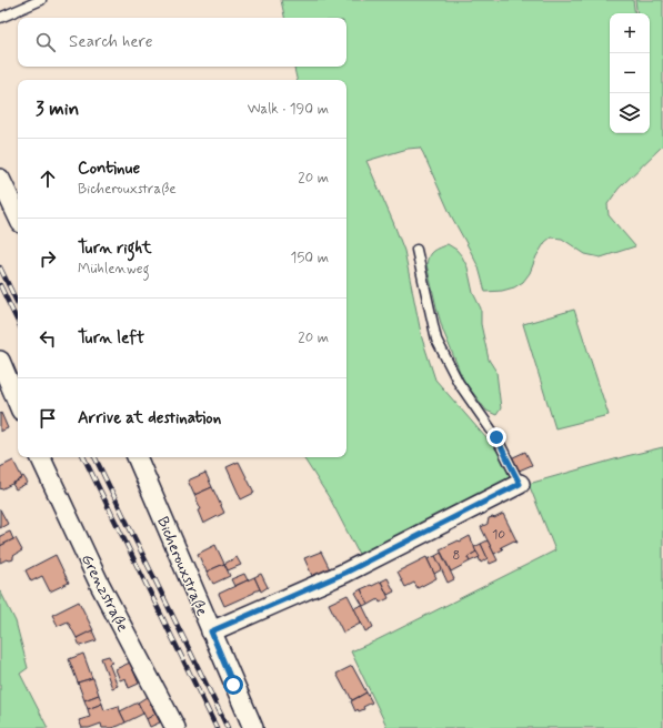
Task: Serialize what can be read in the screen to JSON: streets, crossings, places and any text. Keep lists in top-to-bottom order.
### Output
{
  "streets": {
    "street": ["Bicherouxstraße", "Grenzstraße"]
  },
  "house_numbers": ["10", "8"],
  "page": {
    "map_buttons": ["+", "−"],
    "search": "Search here",
    "heading": ["3 min", "Walk · 190 m"],
    "list": [
      ["Continue", "Bicherouxstraße", "20 m"],
      ["Turn right", "Mühlenweg", "150 m"],
      ["Turn left", "20 m"],
      "Arrive at destination"
    ]
  }
}
